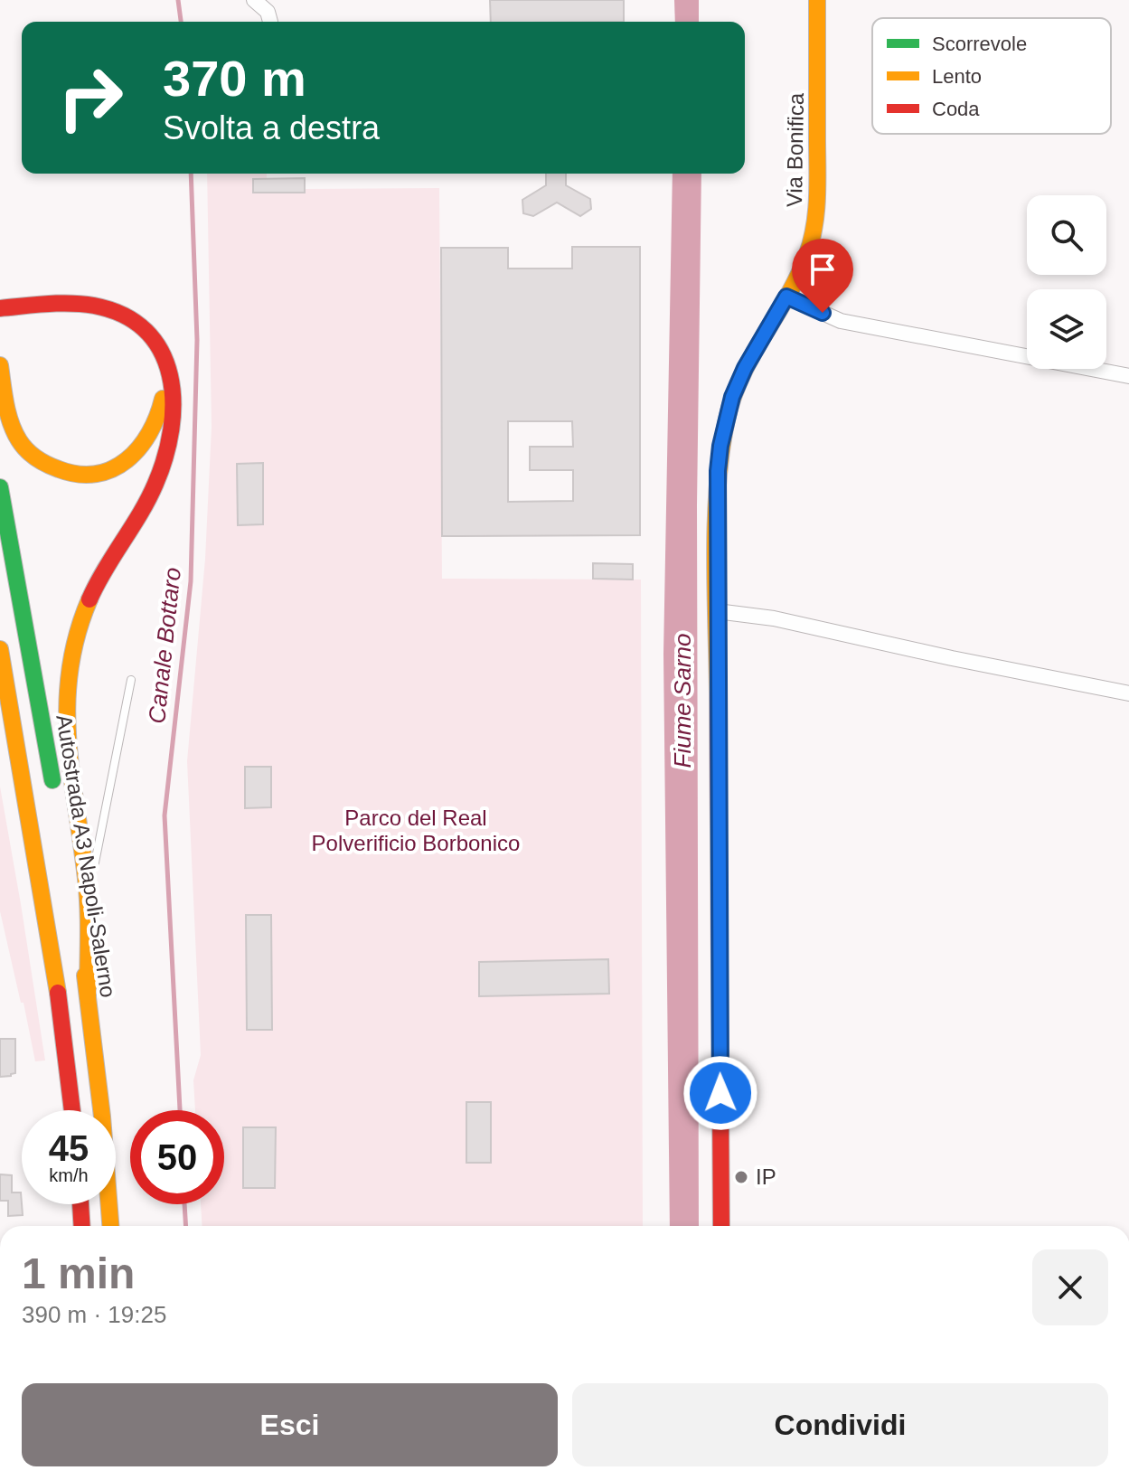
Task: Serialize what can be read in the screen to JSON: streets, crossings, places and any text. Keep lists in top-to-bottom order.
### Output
{
  "streets": {
    "main road": ["Via Bonifica", "Autostrada A3 Napoli-Salerno"]
  },
  "water": ["Canale Bottaro", "Fiume Sarno"],
  "parks": ["Parco del Real Polverificio Borbonico"],
  "places": ["IP"],
  "legend": ["Scorrevole", "Lento", "Coda"],
  "page": {
    "turn": ["370 m", "Svolta a destra"],
    "speed": "45 km/h",
    "limit": "50",
    "heading": ["1 min", "390 m · 19:25"],
    "buttons": ["Esci", "Condividi"]
  }
}
